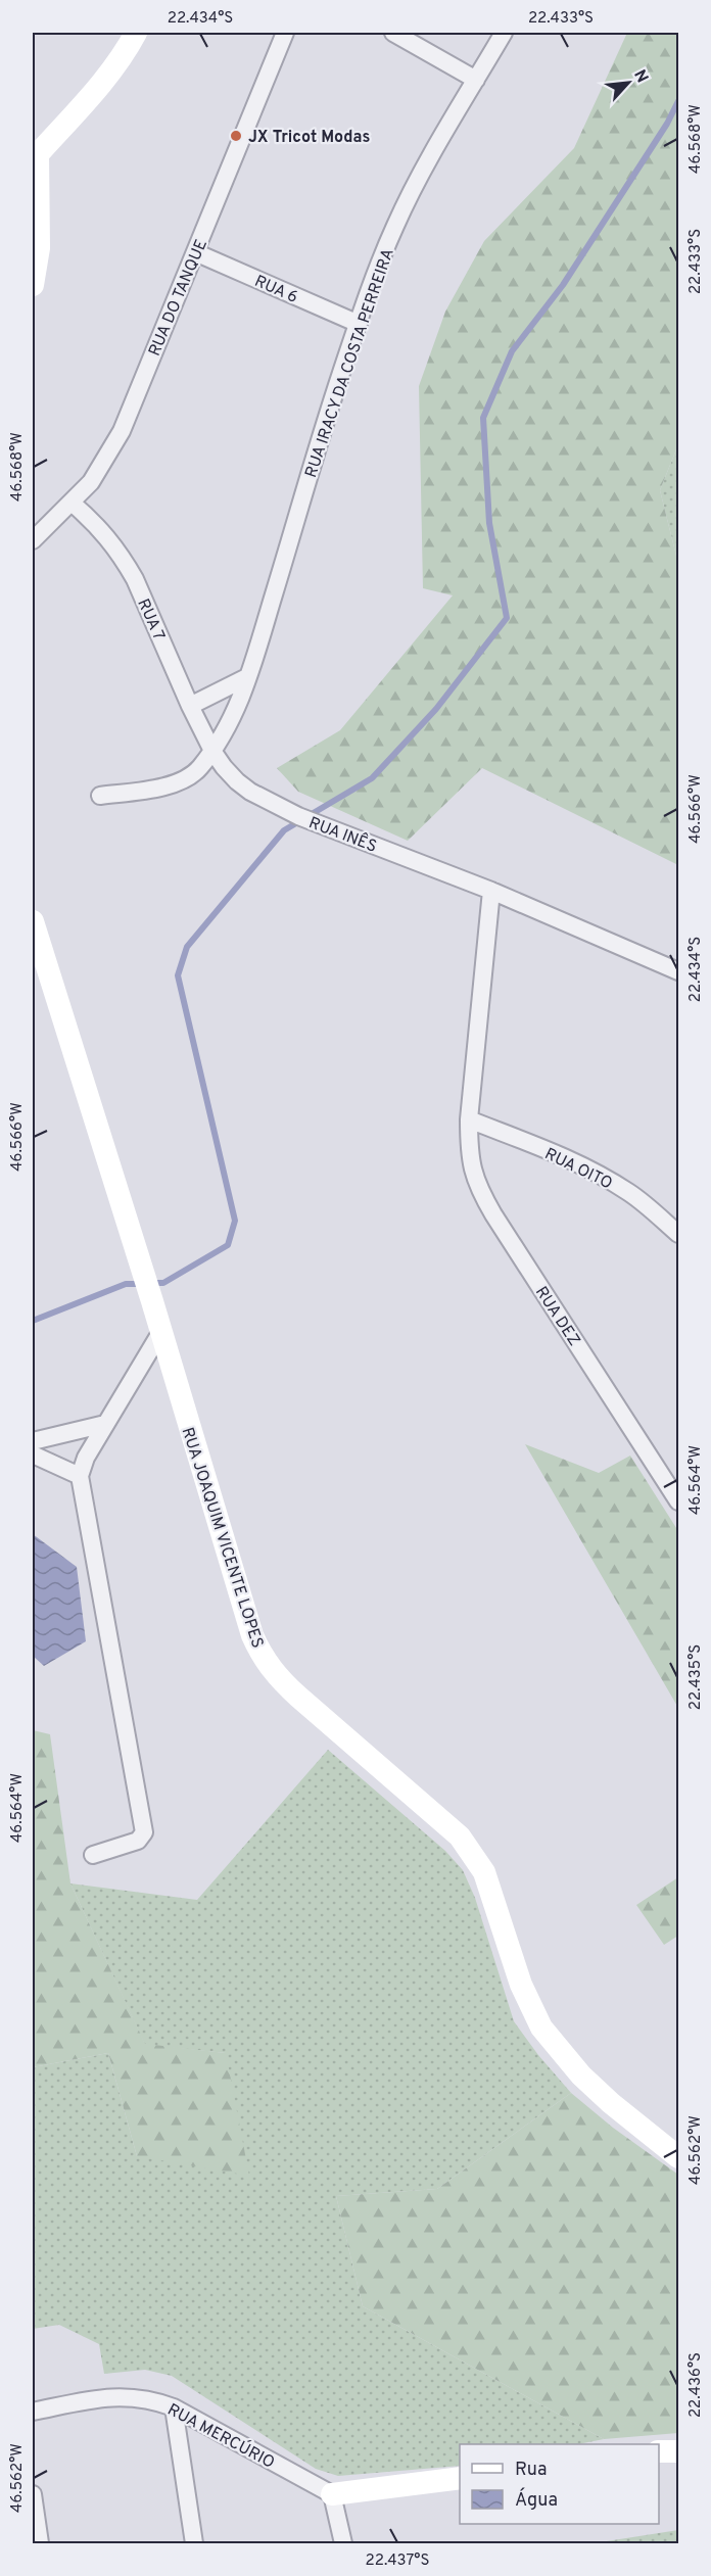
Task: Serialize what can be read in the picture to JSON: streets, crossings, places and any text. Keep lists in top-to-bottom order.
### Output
{
  "streets": {
    "street": [
      "RUA 6",
      "RUA DO TANQUE",
      "RUA IRACY DA COSTA PERREIRA",
      "RUA 7",
      "RUA INÊS",
      "RUA OITO",
      "RUA DEZ",
      "RUA JOAQUIM VICENTE LOPES",
      "RUA MERCÚRIO"
    ]
  },
  "crossings": [
    ["RUA 6", "RUA DO TANQUE"],
    ["RUA 6", "RUA IRACY DA COSTA PERREIRA"],
    ["RUA DO TANQUE", "RUA 7"],
    ["RUA IRACY DA COSTA PERREIRA", "RUA 7"],
    ["RUA IRACY DA COSTA PERREIRA", "RUA INÊS"],
    ["RUA 7", "RUA INÊS"],
    ["RUA OITO", "RUA DEZ"]
  ],
  "places": ["JX Tricot Modas"],
  "legend": ["Rua", "Água"],
  "north": "top right",
  "coordinates": [
    "22.434°S",
    "22.433°S",
    "46.568°W",
    "46.566°W",
    "46.564°W",
    "22.435°S",
    "46.562°W",
    "22.436°S",
    "22.437°S"
  ]
}
